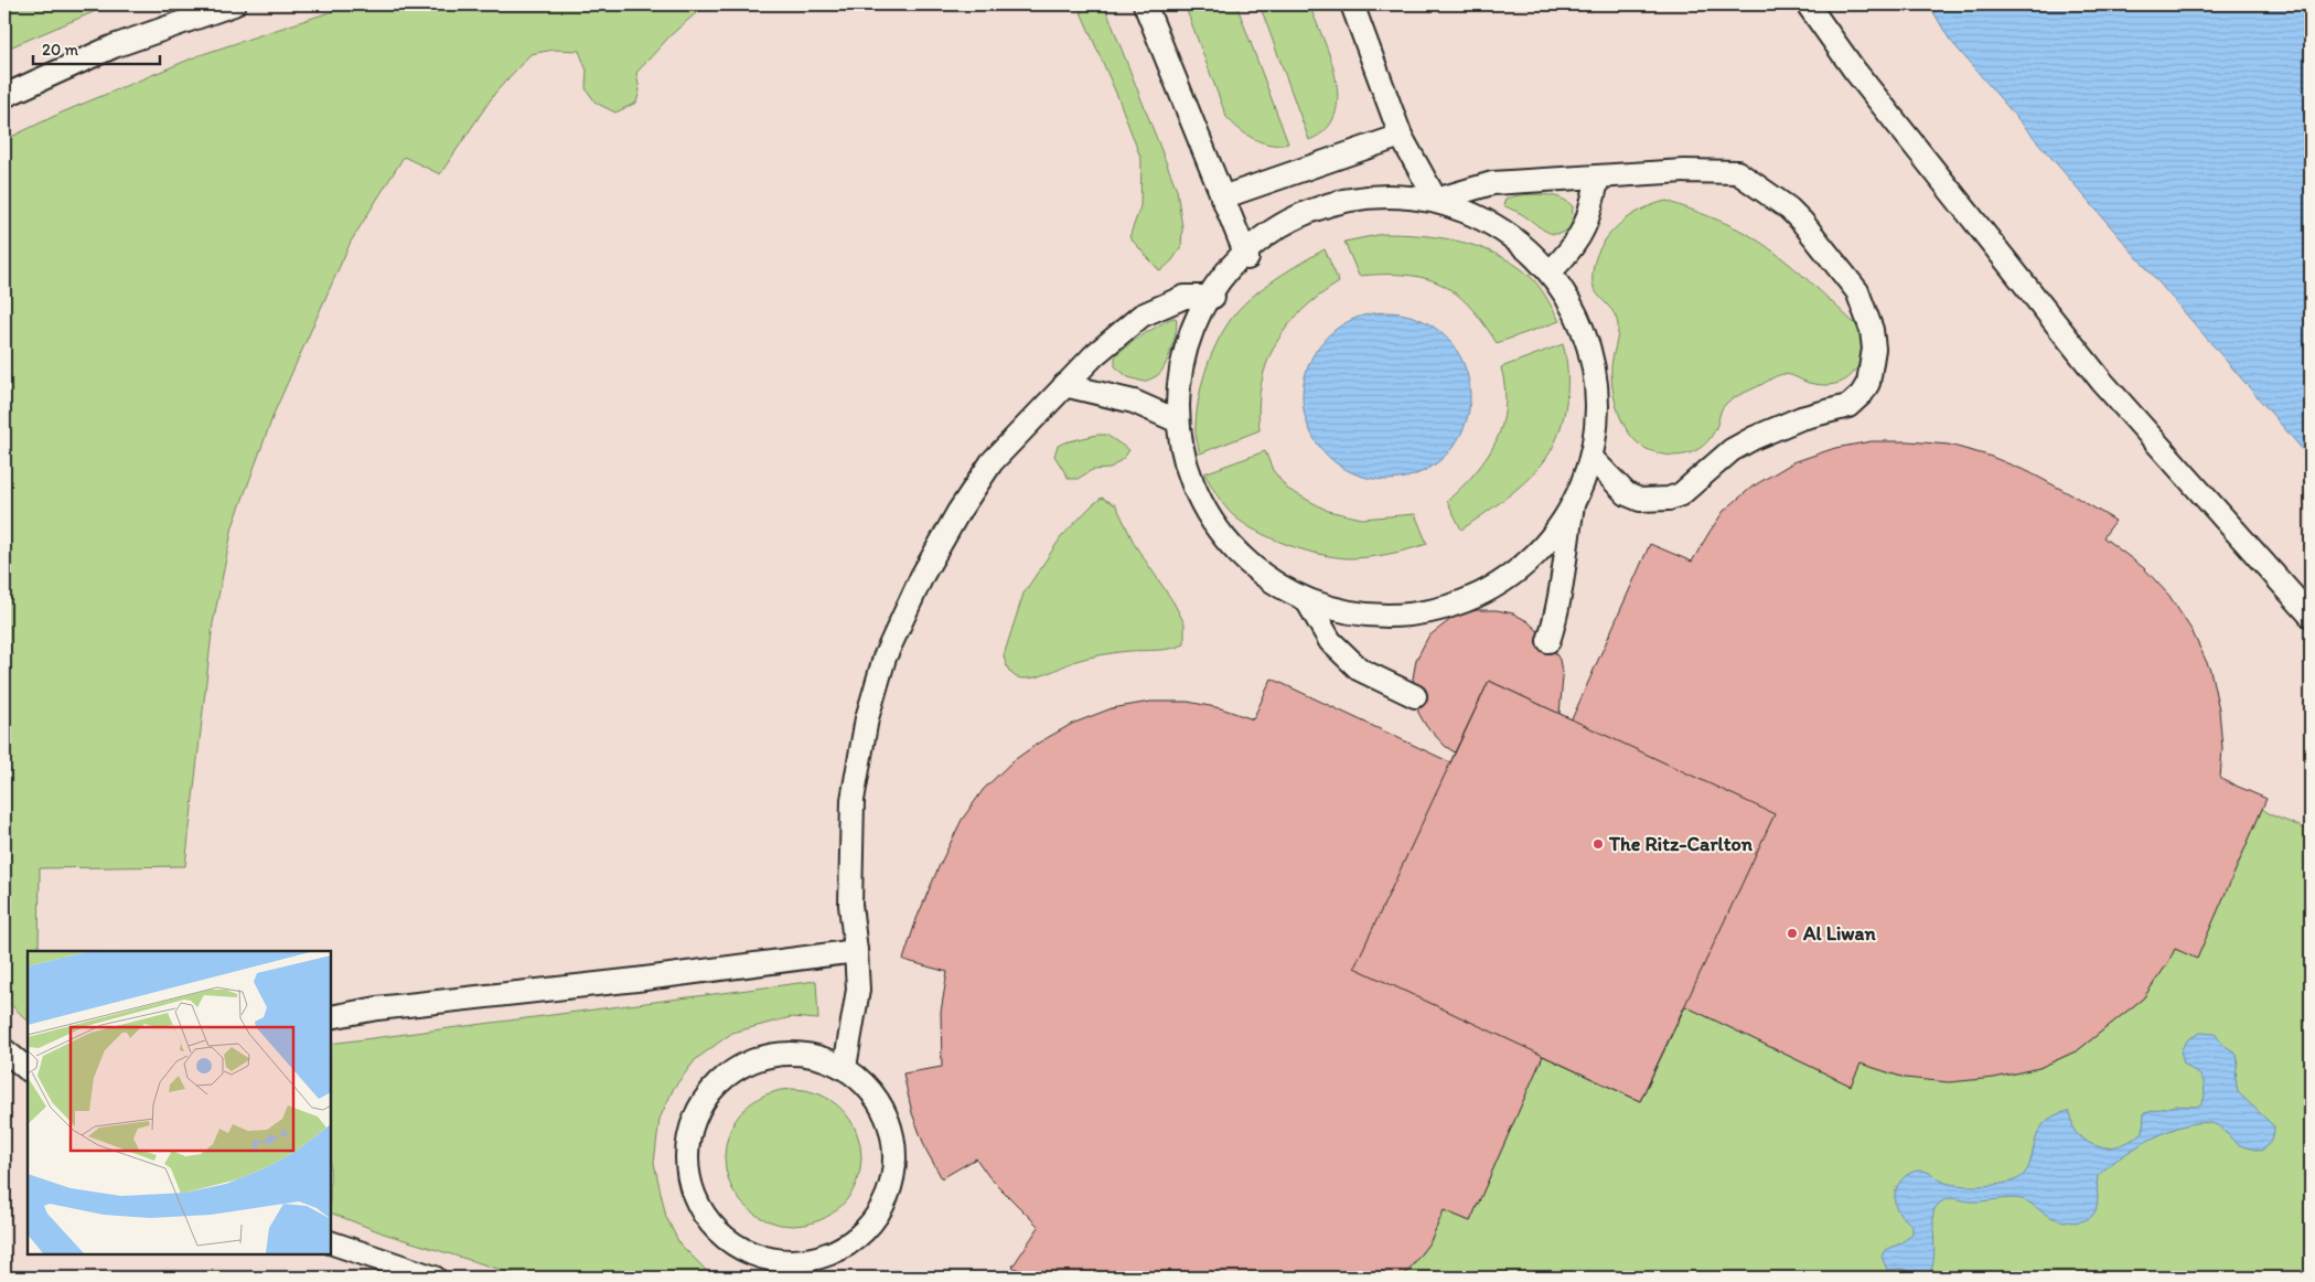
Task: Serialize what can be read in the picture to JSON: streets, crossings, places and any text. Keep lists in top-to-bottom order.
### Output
{
  "places": ["The Ritz-Carlton", "Al Liwan"],
  "scale_bar": "20 m"
}
